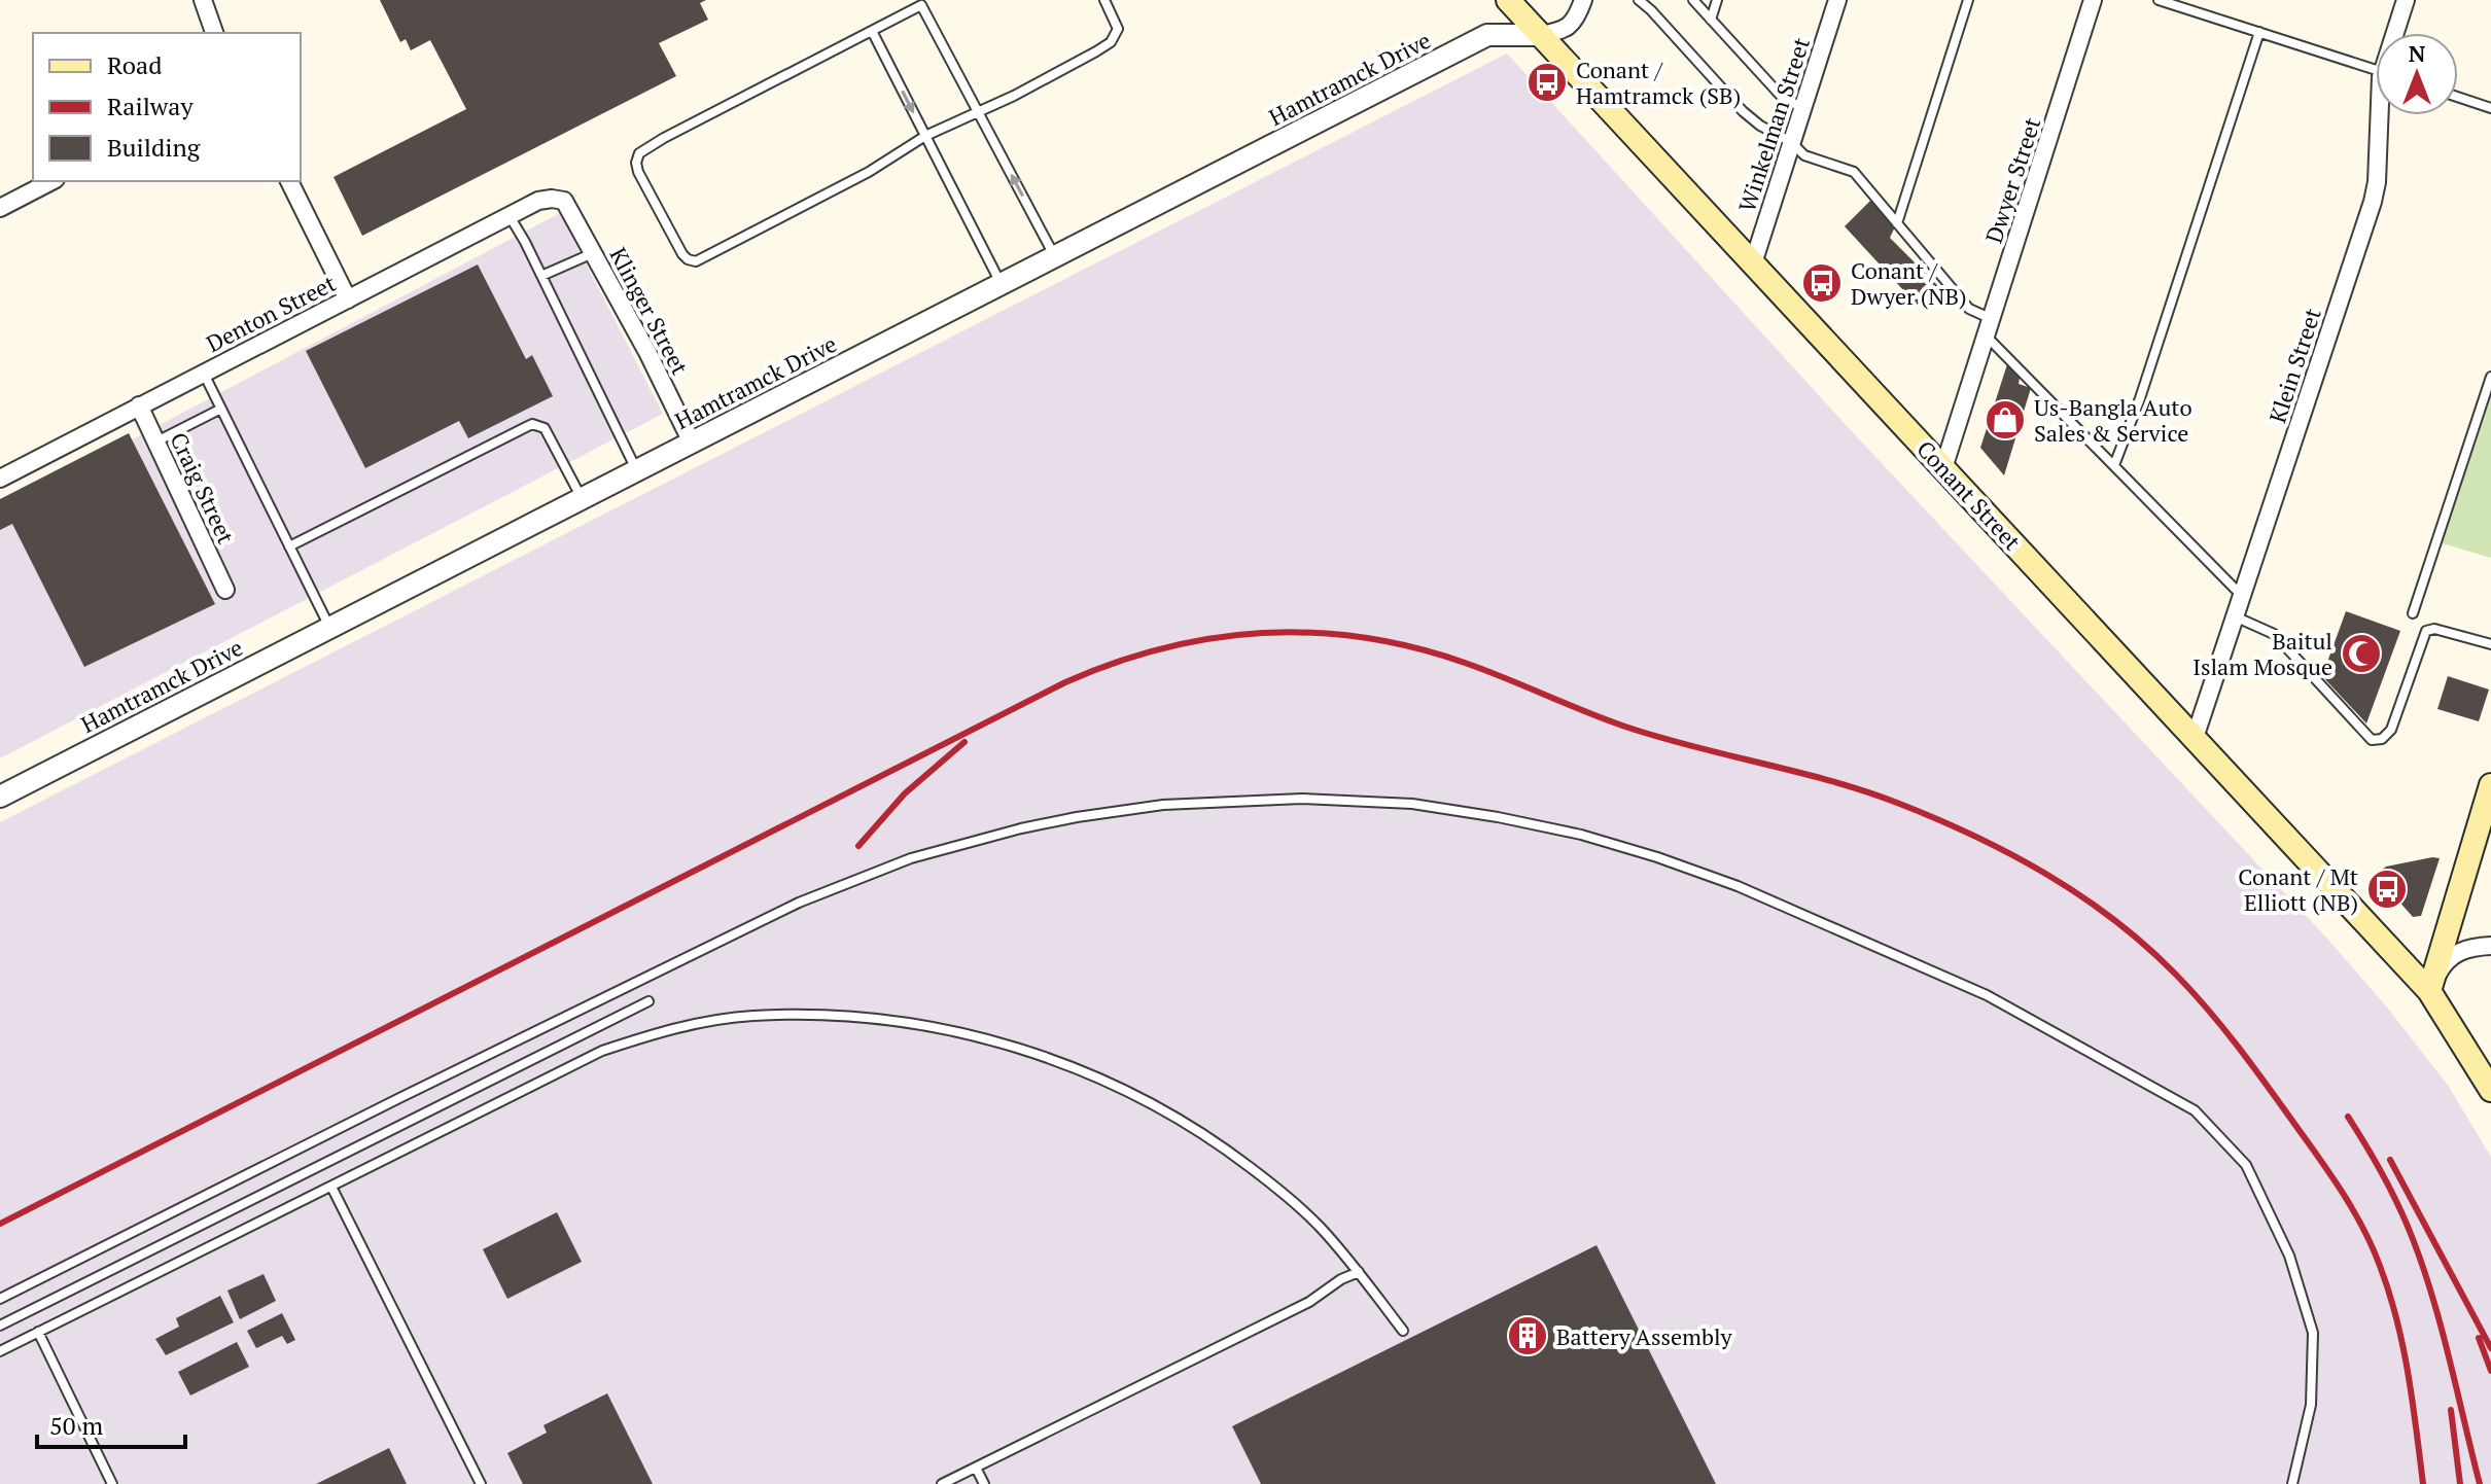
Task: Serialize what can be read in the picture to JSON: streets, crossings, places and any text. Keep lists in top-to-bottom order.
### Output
{
  "streets": {
    "main road": ["Conant Street"],
    "street": [
      "Hamtramck Drive",
      "Winkelman Street",
      "Dwyer Street",
      "Klinger Street",
      "Denton Street",
      "Klein Street",
      "Craig Street"
    ]
  },
  "crossings": [
    ["Hamtramck Drive", "Klinger Street"],
    ["Hamtramck Drive", "Conant Street"],
    ["Winkelman Street", "Conant Street"],
    ["Dwyer Street", "Conant Street"],
    ["Klinger Street", "Denton Street"],
    ["Denton Street", "Craig Street"],
    ["Klein Street", "Conant Street"]
  ],
  "places": {
    "bus stop": ["Conant / Hamtramck (SB)", "Conant / Dwyer (NB)", "Conant / Mt Elliott (NB)"],
    "shop": ["Us-Bangla Auto Sales & Service"],
    "mosque": ["Baitul Islam Mosque"],
    "building": ["Battery Assembly"]
  },
  "legend": ["Road", "Railway", "Building"],
  "scale_bar": "50 m",
  "north": "top"
}
